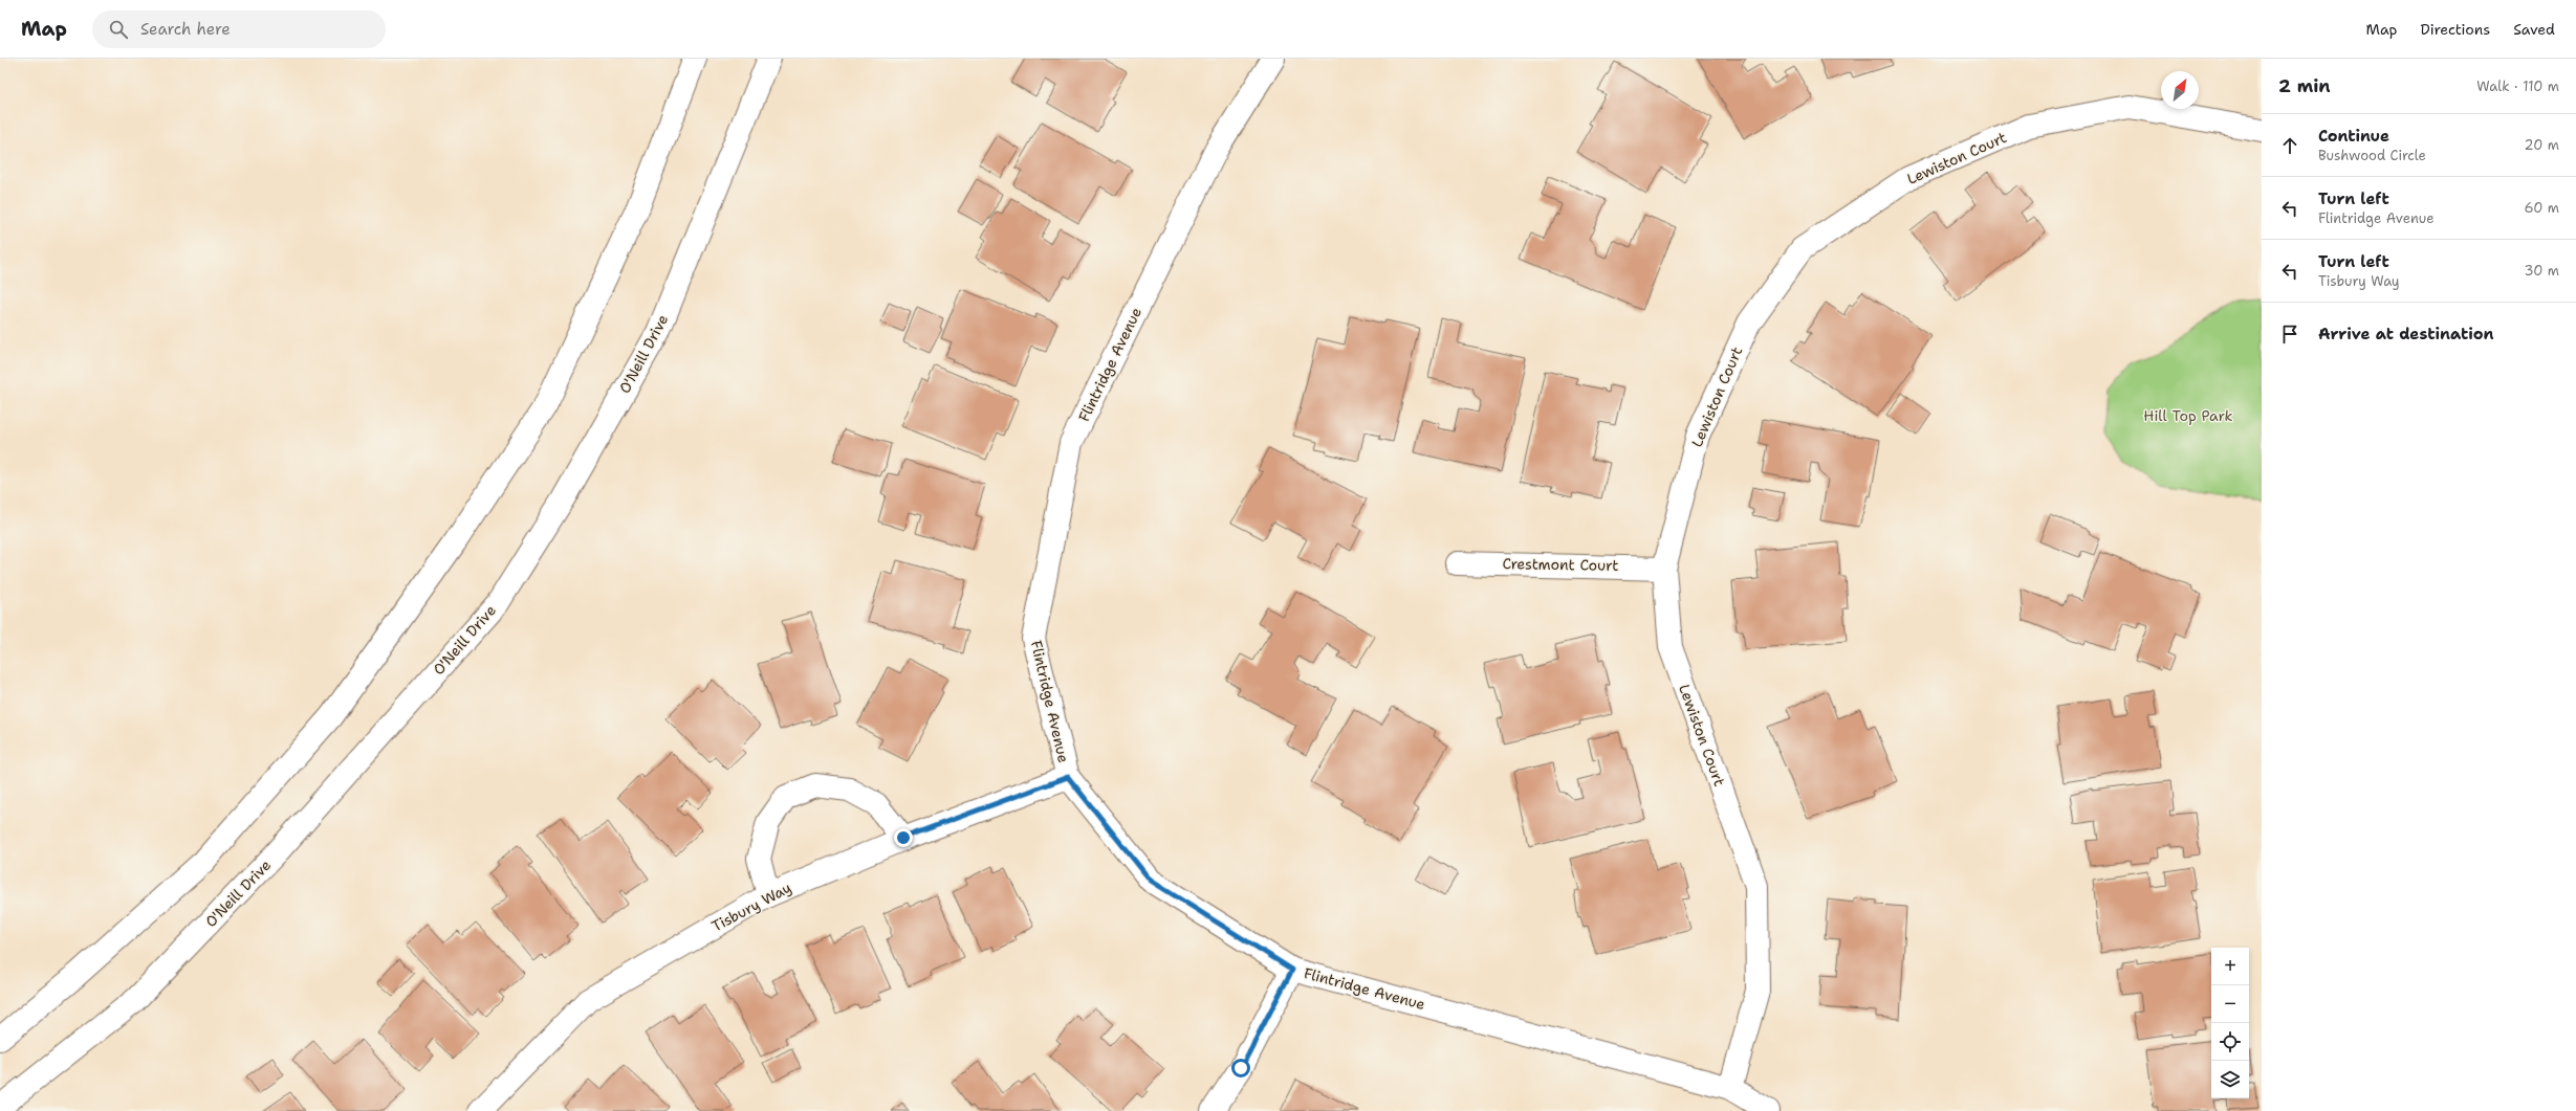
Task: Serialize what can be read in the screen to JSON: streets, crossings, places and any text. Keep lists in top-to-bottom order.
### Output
{
  "streets": {
    "street": [
      "Lewiston Court",
      "O'Neill Drive",
      "Flintridge Avenue",
      "Crestmont Court",
      "Tisbury Way"
    ]
  },
  "crossings": [
    ["Lewiston Court", "Flintridge Avenue"],
    ["Lewiston Court", "Crestmont Court"],
    ["Flintridge Avenue", "Tisbury Way"]
  ],
  "parks": ["Hill Top Park"],
  "north": "top right",
  "page": {
    "header": "Map",
    "search": "Search here",
    "nav": ["Map", "Directions", "Saved"],
    "heading": ["2 min", "Walk · 110 m"],
    "list": [
      ["Continue", "Bushwood Circle", "20 m"],
      ["Turn left", "Flintridge Avenue", "60 m"],
      ["Turn left", "Tisbury Way", "30 m"],
      "Arrive at destination"
    ],
    "map_buttons": ["+", "−"]
  }
}
